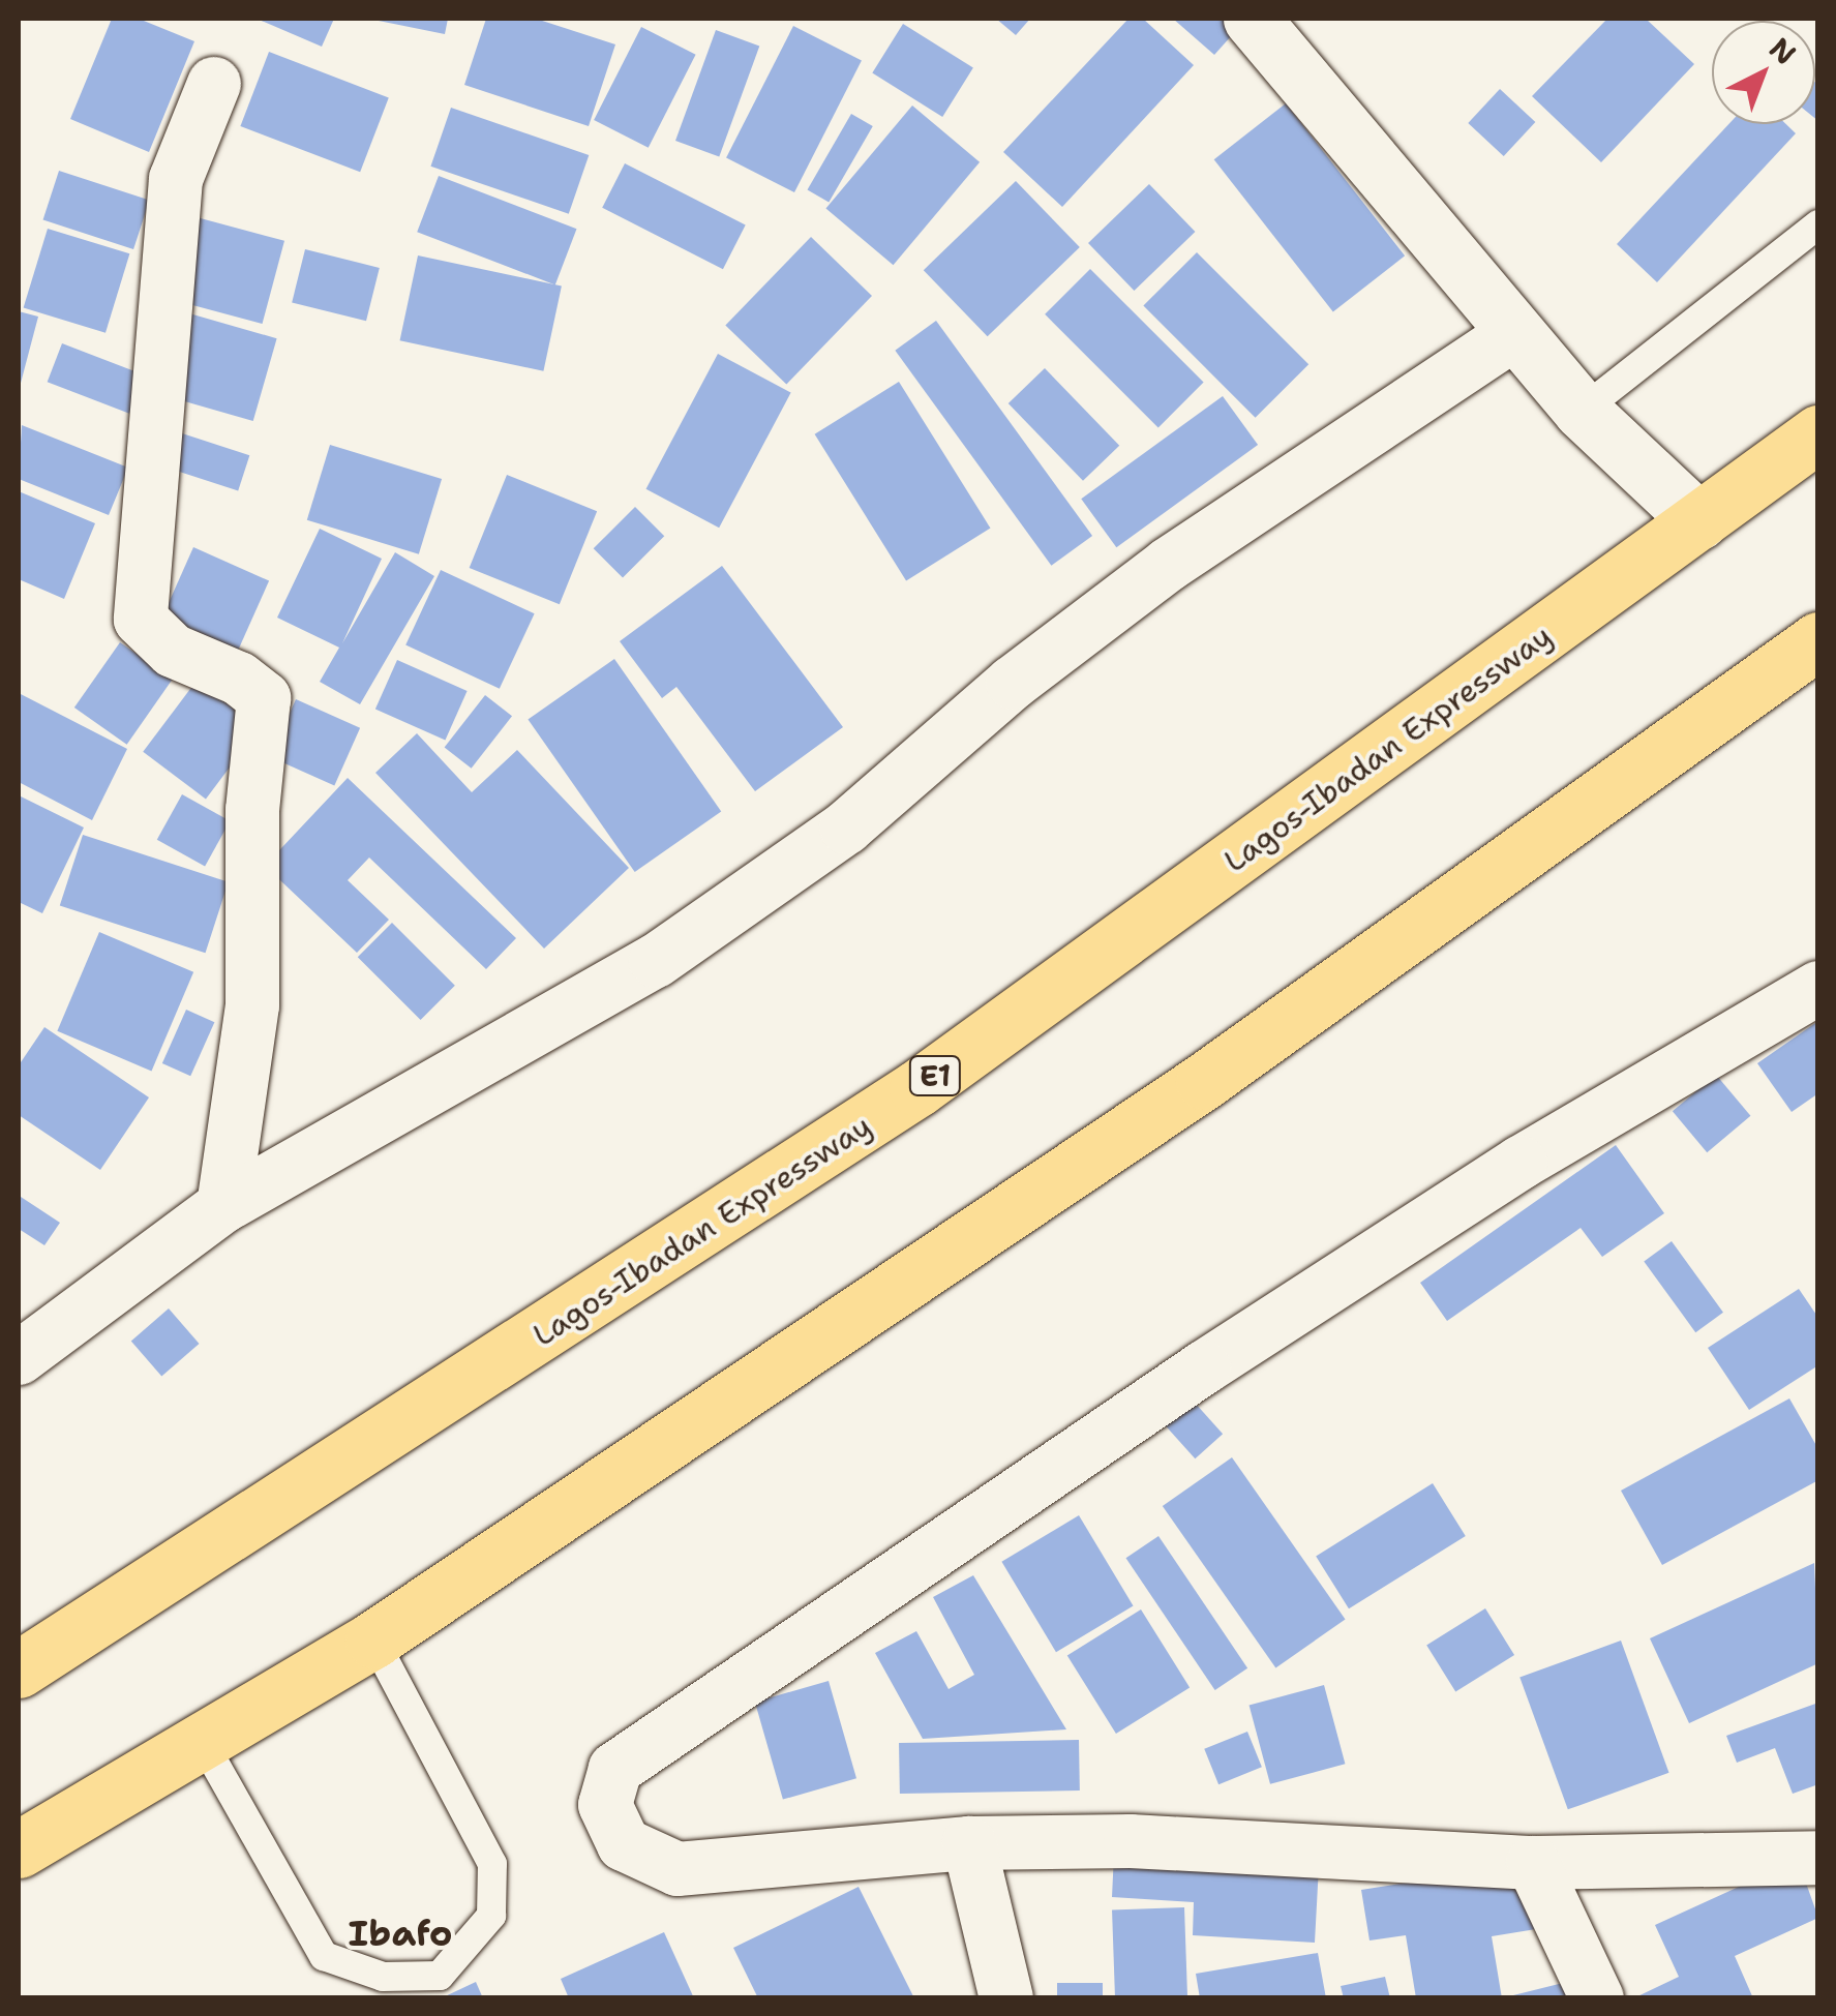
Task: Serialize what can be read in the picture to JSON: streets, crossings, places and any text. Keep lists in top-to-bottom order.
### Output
{
  "streets": {
    "highway": ["Lagos-Ibadan Expressway", "E1"]
  },
  "districts": ["Ibafo"],
  "north": "top right"
}
